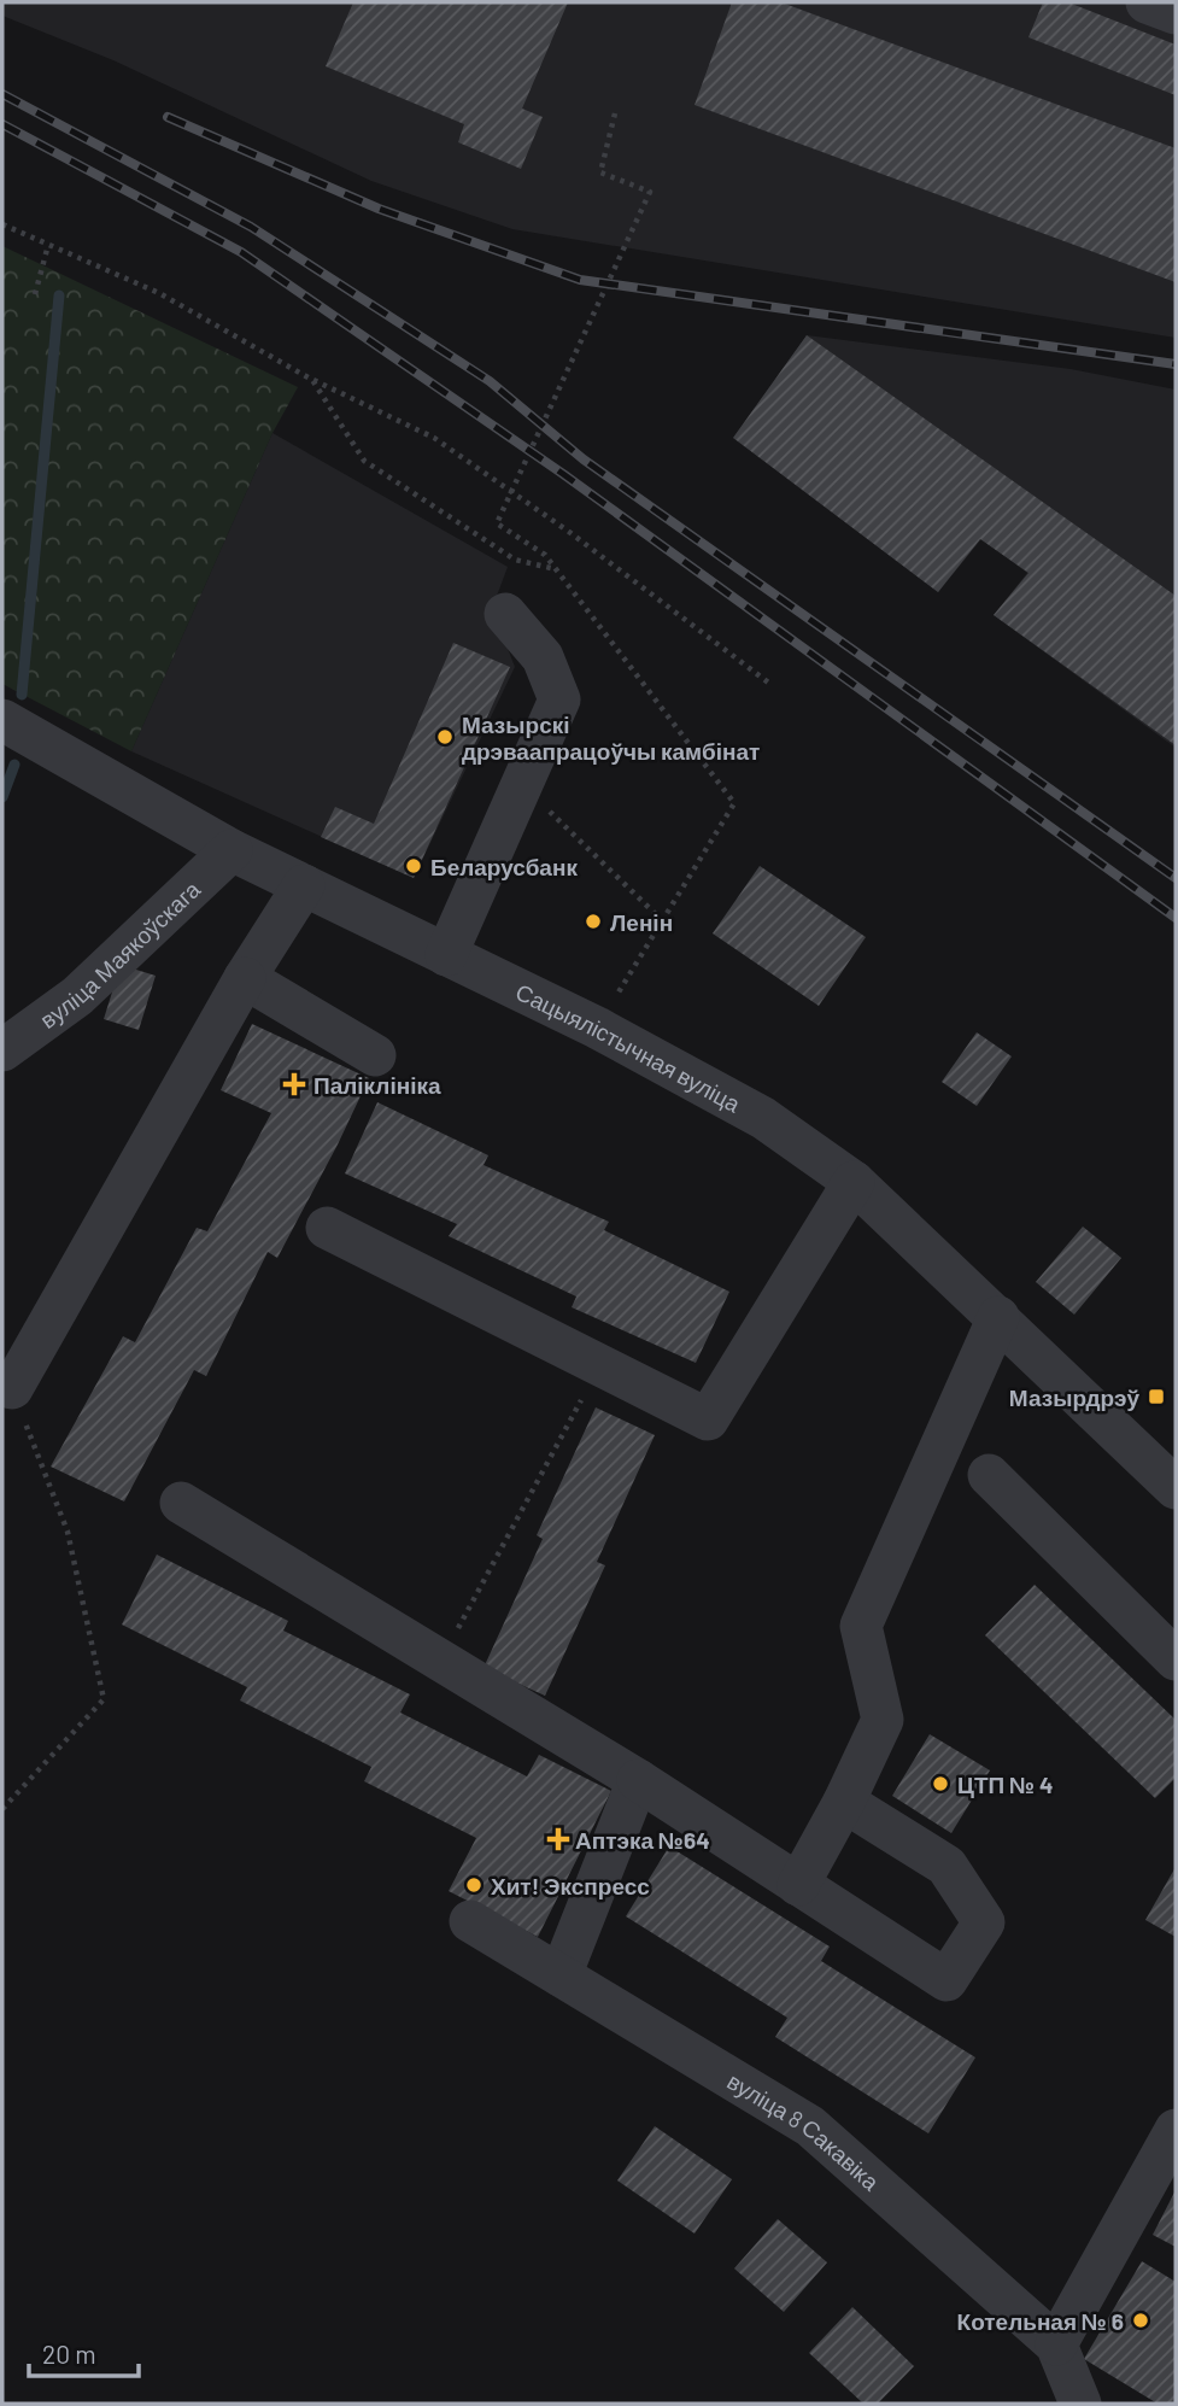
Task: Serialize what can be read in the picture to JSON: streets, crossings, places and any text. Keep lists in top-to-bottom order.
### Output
{
  "streets": {
    "street": ["вуліца Маякоўскага", "Сацыялістычная вуліца", "вуліца 8 Сакавіка"]
  },
  "crossings": [
    ["вуліца Маякоўскага", "Сацыялістычная вуліца"]
  ],
  "places": {
    "other": [
      "Мазырскі дрэваапрацоўчы камбінат",
      "Беларусбанк",
      "Ленін",
      "ЦТП № 4",
      "Хит! Экспресс",
      "Котельная № 6"
    ],
    "health": ["Паліклініка", "Аптэка №64"],
    "transit": ["Мазырдрэў"]
  },
  "scale_bar": "20 m"
}
